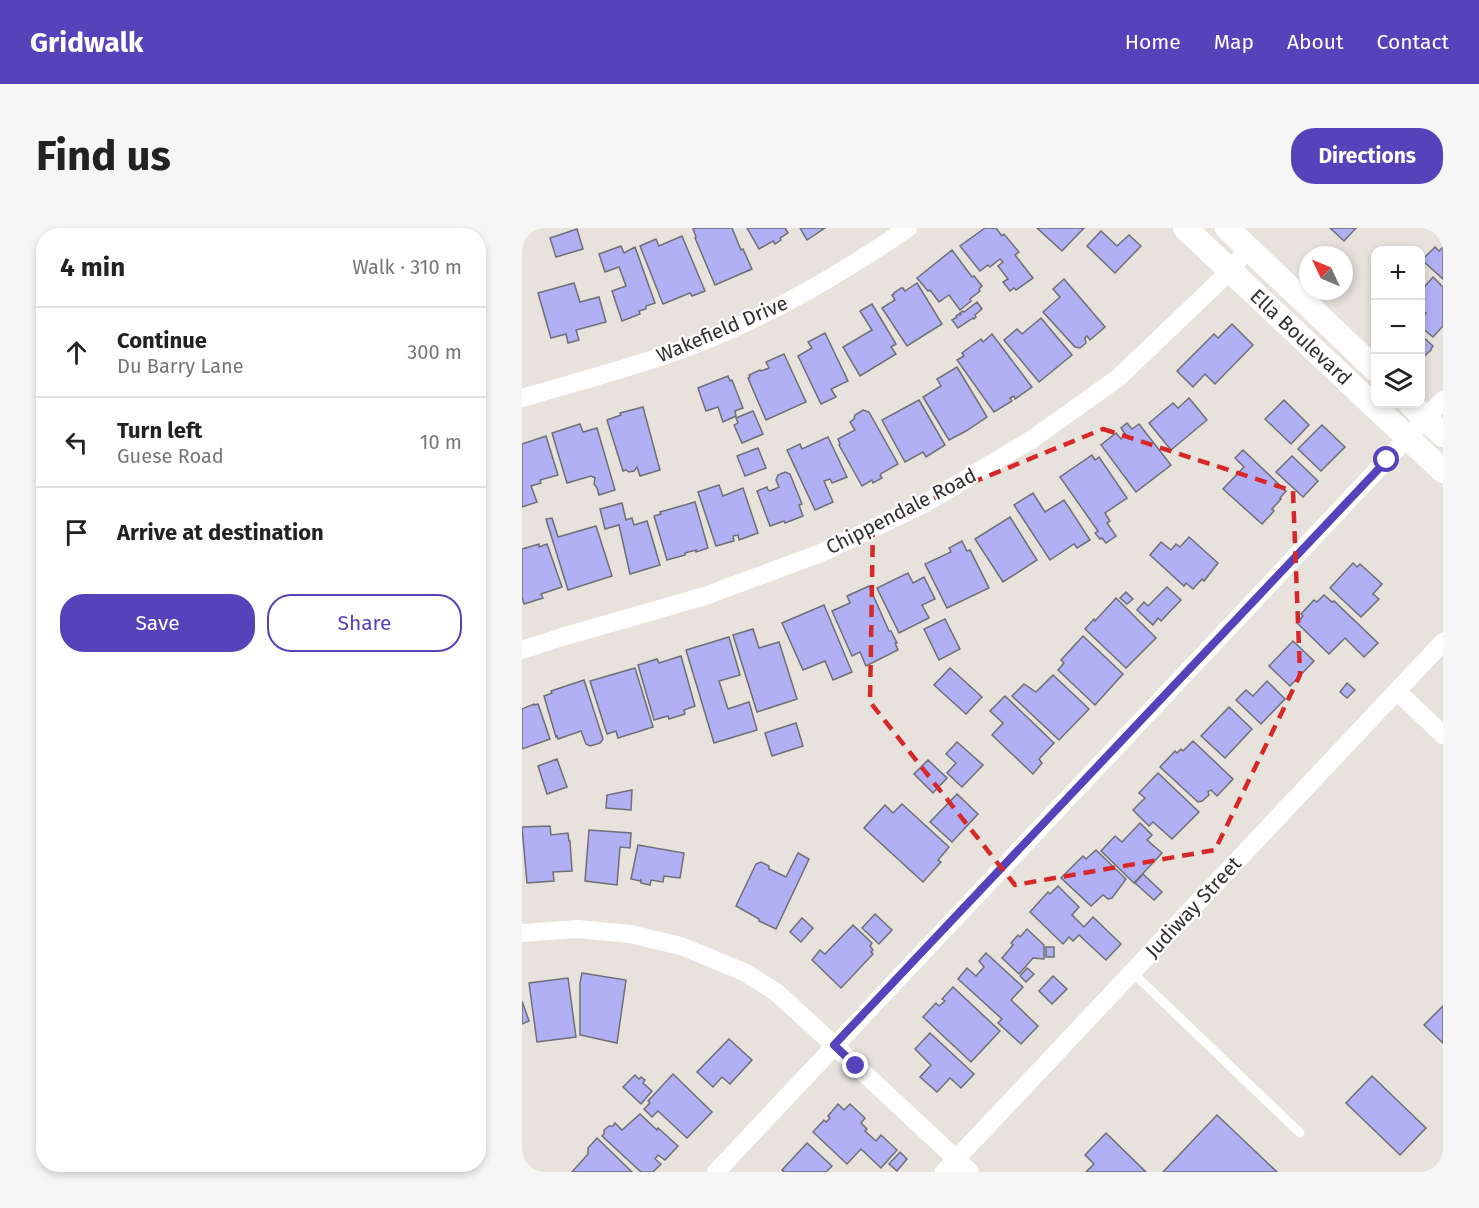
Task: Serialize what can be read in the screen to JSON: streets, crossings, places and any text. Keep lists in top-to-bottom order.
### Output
{
  "streets": {
    "main road": ["Ella Boulevard"],
    "street": ["Wakefield Drive", "Chippendale Road", "Judiway Street"]
  },
  "crossings": [
    ["Ella Boulevard", "Chippendale Road"]
  ],
  "north": "top left",
  "page": {
    "header": "Gridwalk",
    "nav": [
      "Home",
      "Map",
      "About",
      "Contact"
    ],
    "buttons": [
      "Directions",
      ["Save", "Share"]
    ],
    "title": "Find us",
    "heading": ["4 min", "Walk · 310 m"],
    "map_buttons": ["+", "−"],
    "list": [
      ["Continue", "Du Barry Lane", "300 m"],
      ["Turn left", "Guese Road", "10 m"],
      "Arrive at destination"
    ]
  }
}
